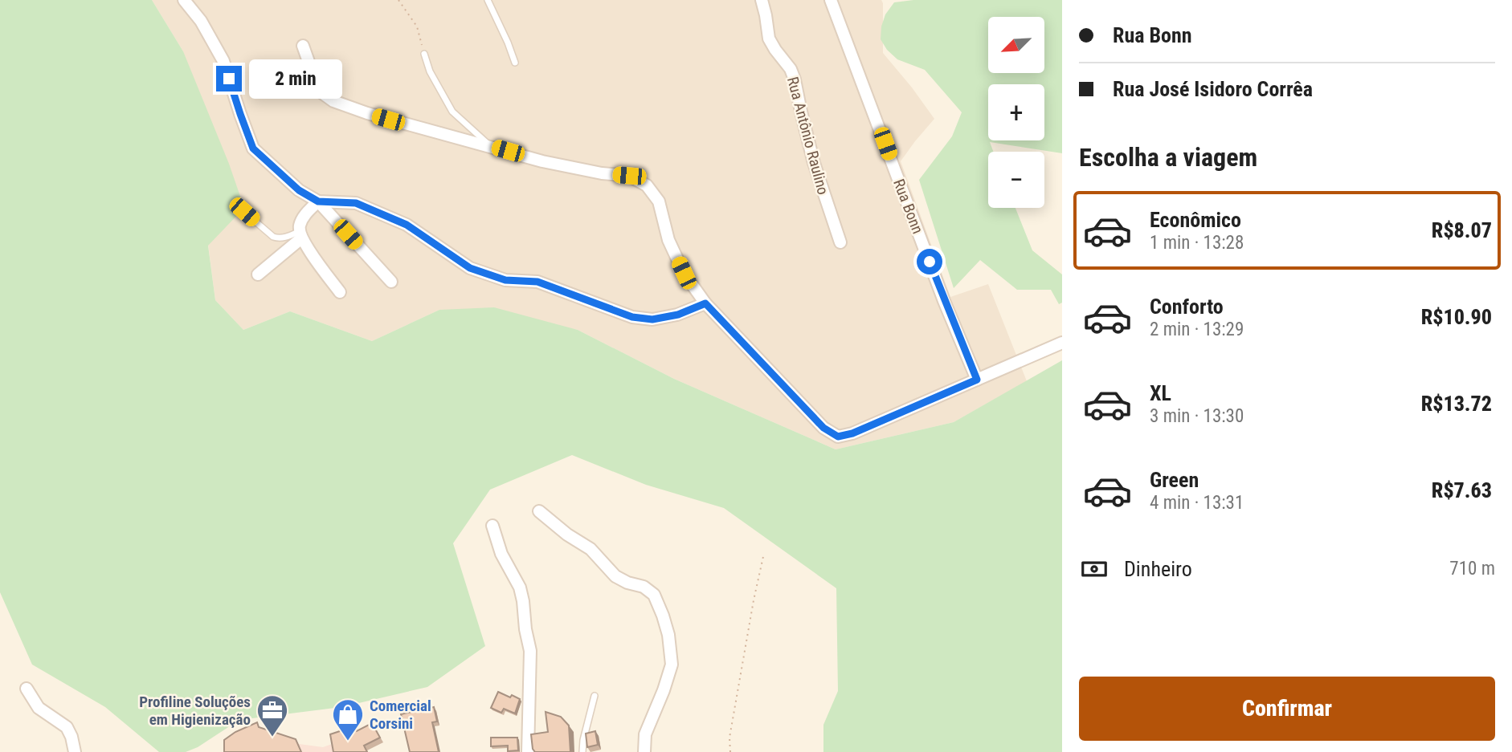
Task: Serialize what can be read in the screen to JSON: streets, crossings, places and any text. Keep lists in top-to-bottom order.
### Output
{
  "streets": {
    "street": ["Rua Antônio Raulino", "Rua Bonn"]
  },
  "places": {
    "office": ["Profiline Soluções em Higienização"],
    "shop": ["Comercial Corsini"]
  },
  "north": "bottom left",
  "page": {
    "banner": ["Rua Bonn", "Rua José Isidoro Corrêa"],
    "map_buttons": ["+", "−"],
    "bubble": "2 min",
    "heading": "Escolha a viagem",
    "list": [
      {
        "name": "Econômico",
        "note": "1 min · 13:28",
        "value": "R$8.07"
      },
      {
        "name": "Conforto",
        "note": "2 min · 13:29",
        "value": "R$10.90"
      },
      {
        "name": "XL",
        "note": "3 min · 13:30",
        "value": "R$13.72"
      },
      {
        "name": "Green",
        "note": "4 min · 13:31",
        "value": "R$7.63"
      }
    ],
    "pay": ["Dinheiro", "710 m"],
    "buttons": "Confirmar"
  }
}
